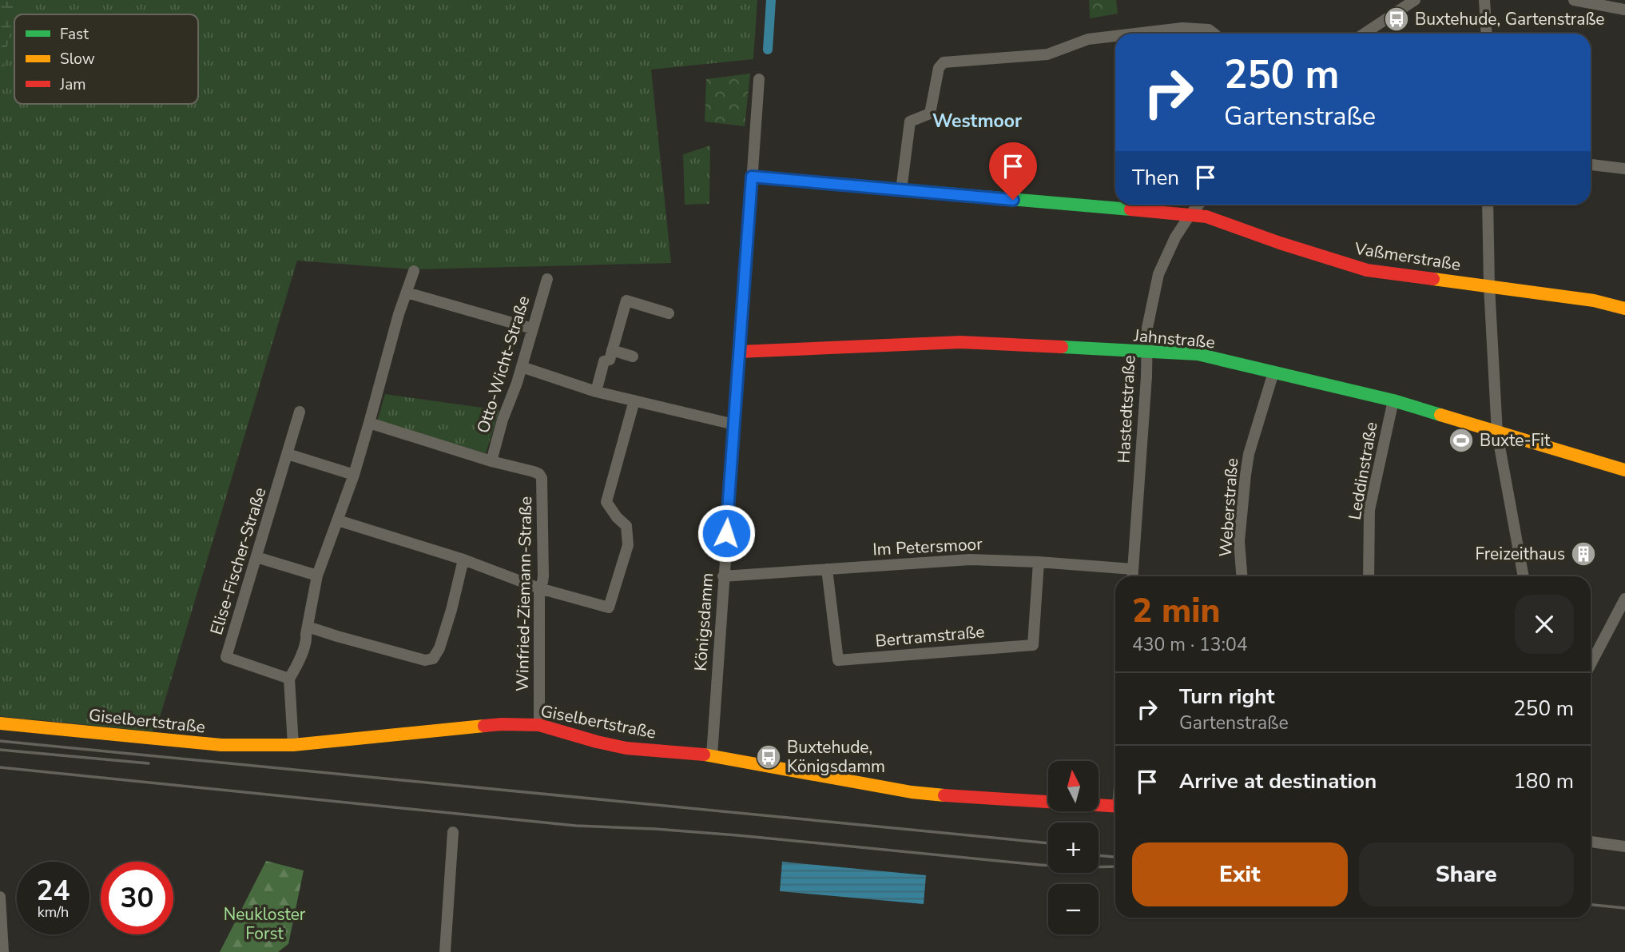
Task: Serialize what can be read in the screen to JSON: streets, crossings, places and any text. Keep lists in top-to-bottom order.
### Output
{
  "streets": {
    "street": [
      "Vaßmerstraße",
      "Jahnstraße",
      "Otto-Wicht-Straße",
      "Hastedtstraße",
      "Leddinstraße",
      "Weberstraße",
      "Im Petersmoor",
      "Elise-Fischer-Straße",
      "Winfried-Ziemann-Straße",
      "Königsdamm",
      "Bertramstraße",
      "Giselbertstraße"
    ]
  },
  "crossings": [
    ["Vaßmerstraße", "Hastedtstraße"],
    ["Vaßmerstraße", "Königsdamm"],
    ["Jahnstraße", "Hastedtstraße"],
    ["Jahnstraße", "Leddinstraße"],
    ["Jahnstraße", "Weberstraße"],
    ["Jahnstraße", "Königsdamm"],
    ["Otto-Wicht-Straße", "Winfried-Ziemann-Straße"],
    ["Hastedtstraße", "Im Petersmoor"],
    ["Im Petersmoor", "Königsdamm"],
    ["Im Petersmoor", "Bertramstraße"],
    ["Winfried-Ziemann-Straße", "Giselbertstraße"],
    ["Königsdamm", "Giselbertstraße"]
  ],
  "districts": ["Westmoor"],
  "parks": ["Neukloster Forst"],
  "places": {
    "bus stop": ["Buxtehude, Gartenstraße", "Buxtehude, Königsdamm"],
    "sports": ["Buxte-Fit"],
    "building": ["Freizeithaus"]
  },
  "legend": ["Fast", "Slow", "Jam"],
  "north": "top",
  "page": {
    "turn": ["250 m", "Gartenstraße"],
    "then": "Then",
    "heading": ["2 min", "430 m · 13:04"],
    "list": [
      {
        "name": "Turn right",
        "note": "Gartenstraße",
        "value": "250 m"
      },
      {
        "name": "Arrive at destination",
        "value": "180 m"
      }
    ],
    "map_buttons": ["+", "−"],
    "buttons": ["Exit", "Share"],
    "speed": "24 km/h",
    "limit": "30"
  }
}
